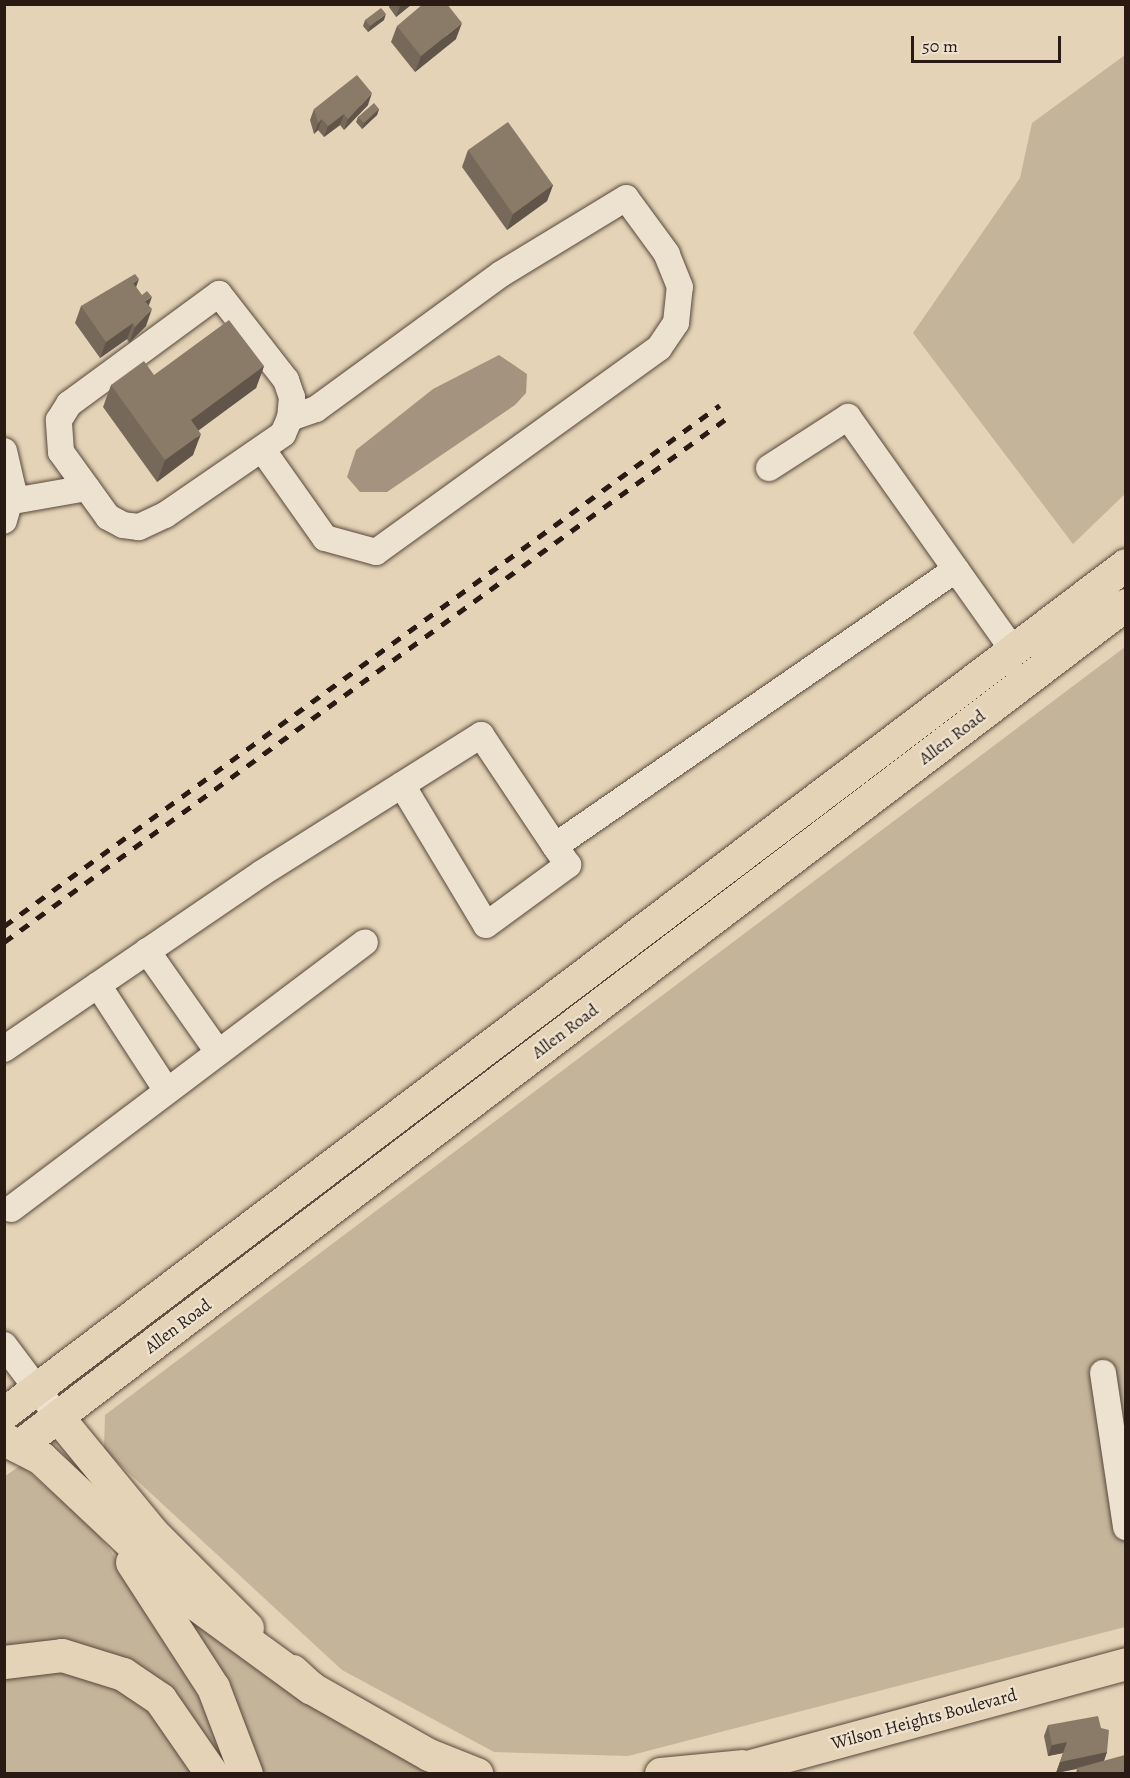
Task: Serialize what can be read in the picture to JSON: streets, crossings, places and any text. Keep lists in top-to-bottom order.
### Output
{
  "streets": {
    "main road": ["Allen Road", "Wilson Heights Boulevard"]
  },
  "scale_bar": "50 m"
}
